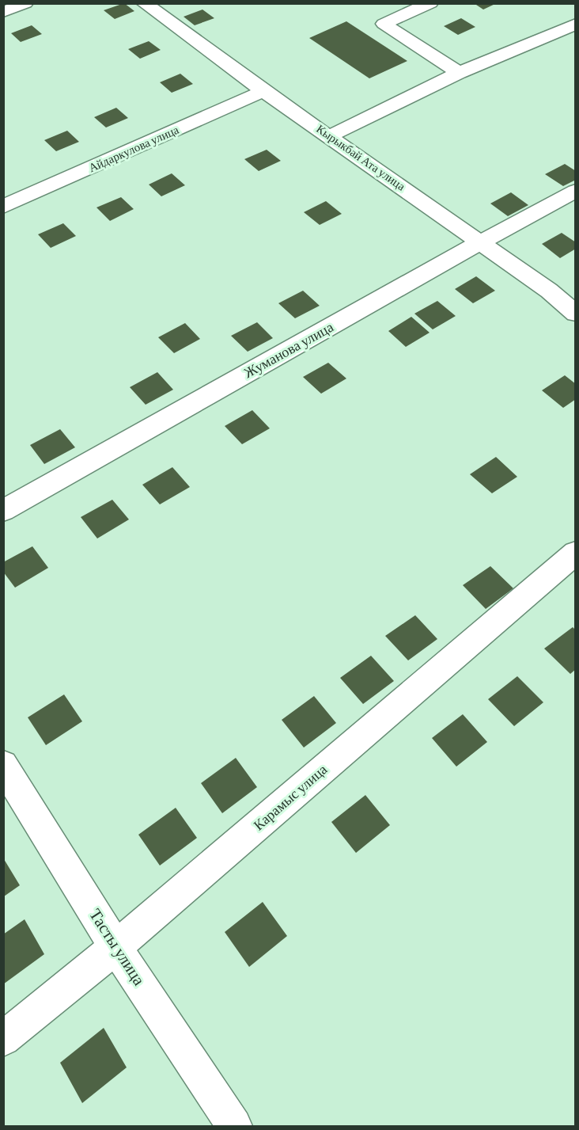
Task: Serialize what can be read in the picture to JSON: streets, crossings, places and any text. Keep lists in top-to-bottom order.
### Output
{
  "streets": {
    "street": [
      "Айдаркулова улица",
      "Кырыкбай Ата улица",
      "Жуманова улица",
      "Карамыс улица",
      "Тасты улица"
    ]
  },
  "crossings": [
    ["Айдаркулова улица", "Кырыкбай Ата улица"],
    ["Кырыкбай Ата улица", "Жуманова улица"],
    ["Карамыс улица", "Тасты улица"]
  ]
}
